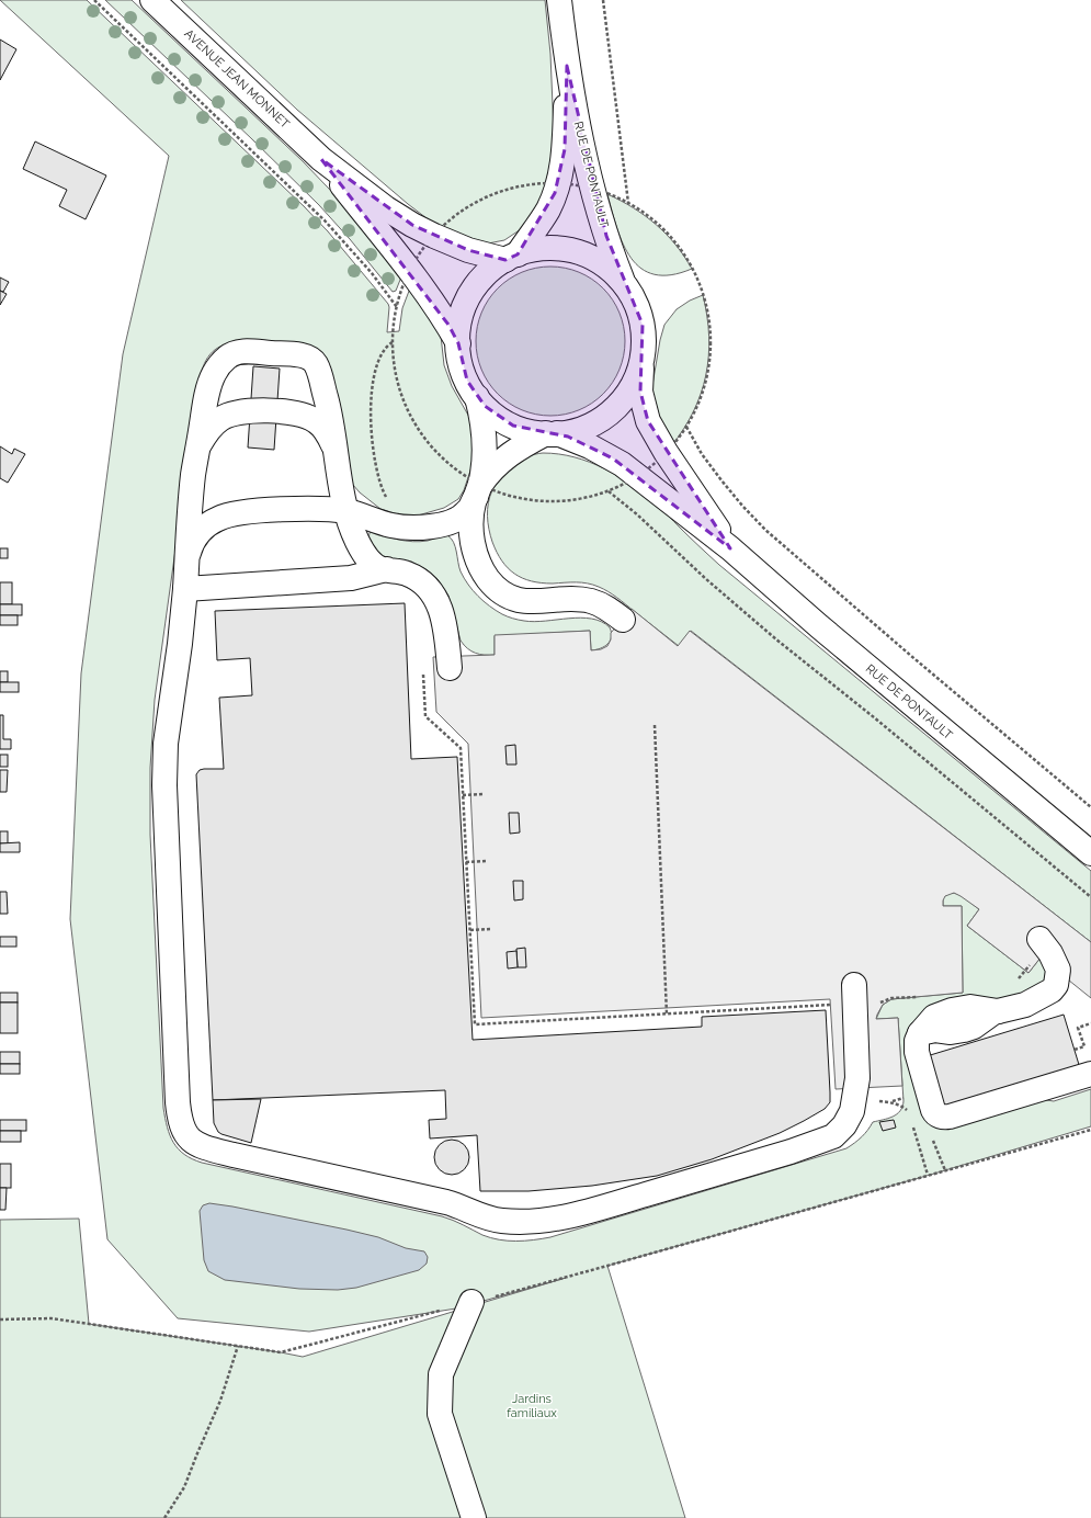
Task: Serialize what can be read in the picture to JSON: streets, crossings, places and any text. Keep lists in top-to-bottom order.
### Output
{
  "streets": {
    "main road": ["AVENUE JEAN MONNET", "RUE DE PONTAULT"]
  },
  "crossings": [
    ["AVENUE JEAN MONNET", "RUE DE PONTAULT"]
  ],
  "parks": ["Jardins familiaux"]
}
